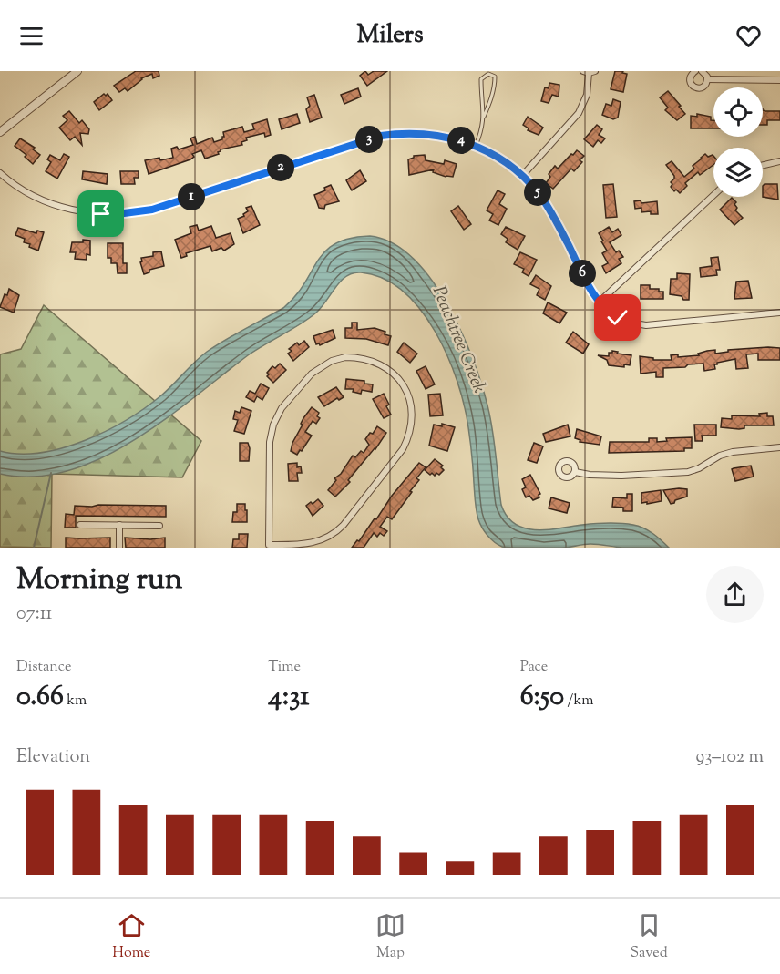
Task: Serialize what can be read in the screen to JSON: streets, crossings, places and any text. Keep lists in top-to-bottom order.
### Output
{
  "water": ["Peachtree Creek"],
  "page": {
    "header": "Milers",
    "pins": [
      "3",
      "4",
      "2",
      "5",
      "1",
      "6"
    ],
    "heading": ["Morning run", "07:11"],
    "stats": [
      ["Distance", "0.66 km"],
      ["Time", "4:31"],
      ["Pace", "6:50 /km"]
    ],
    "chart": ["Elevation", "93–102 m"],
    "tabs": ["Home", "Map", "Saved"]
  }
}
